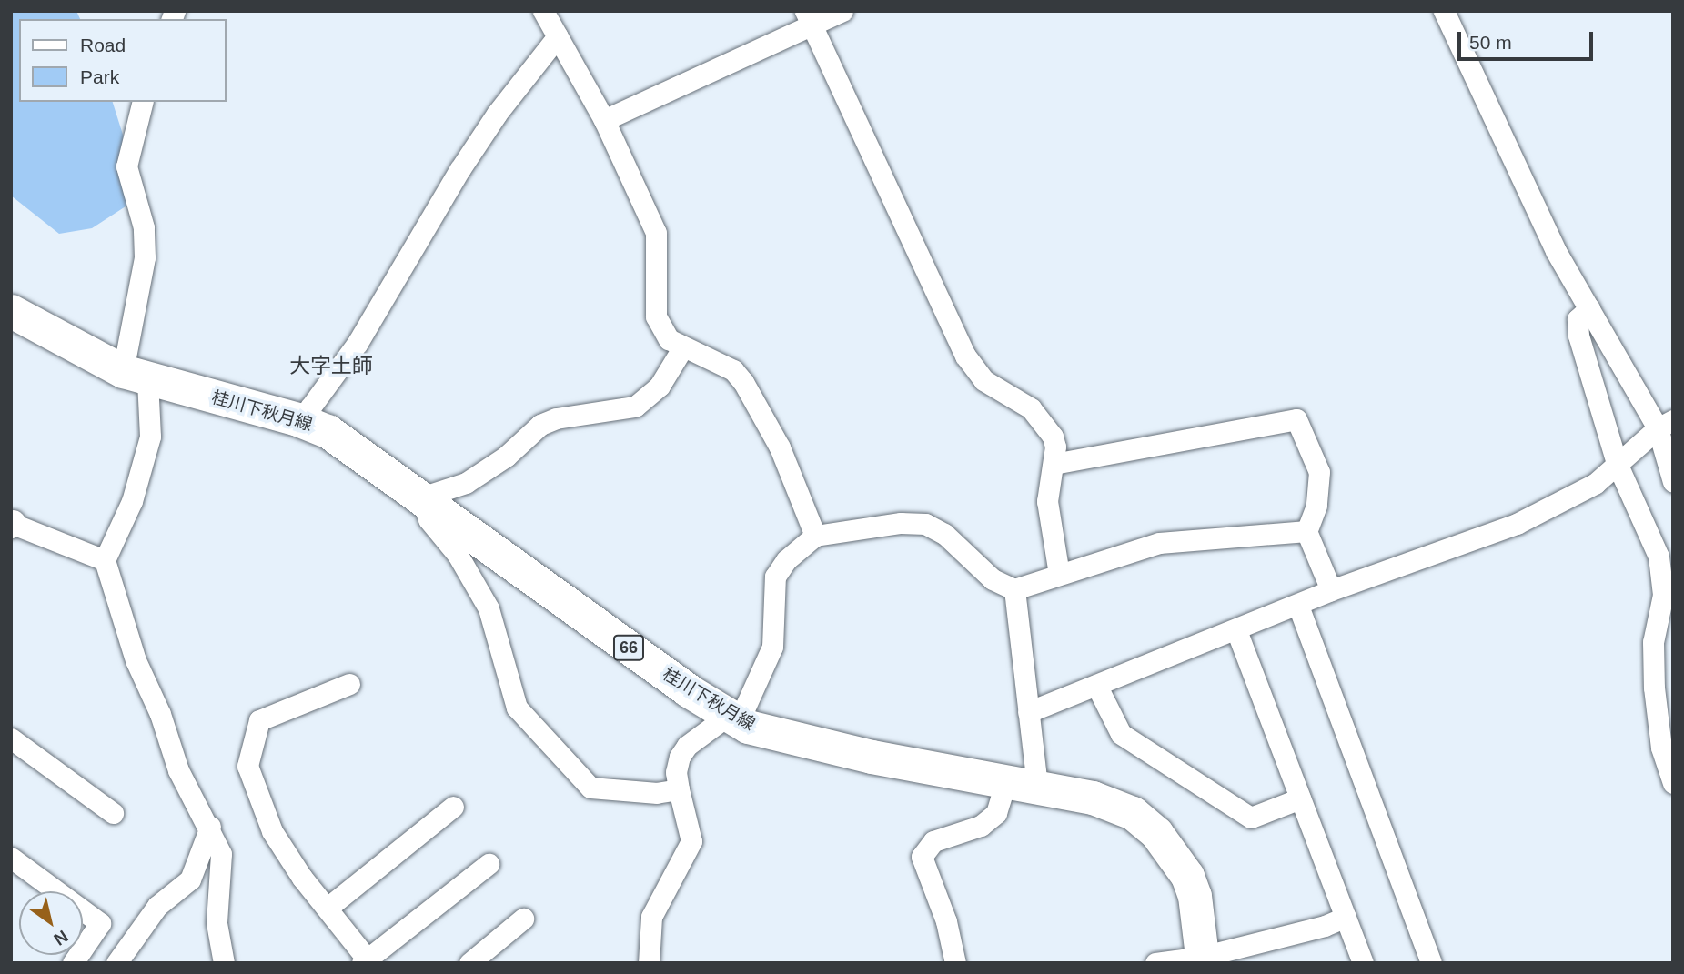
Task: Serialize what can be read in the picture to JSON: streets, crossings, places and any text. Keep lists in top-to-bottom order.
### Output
{
  "streets": {
    "main road": ["桂川下秋月線", "66"]
  },
  "districts": ["大字土師"],
  "legend": ["Road", "Park"],
  "scale_bar": "50 m",
  "north": "bottom right"
}
